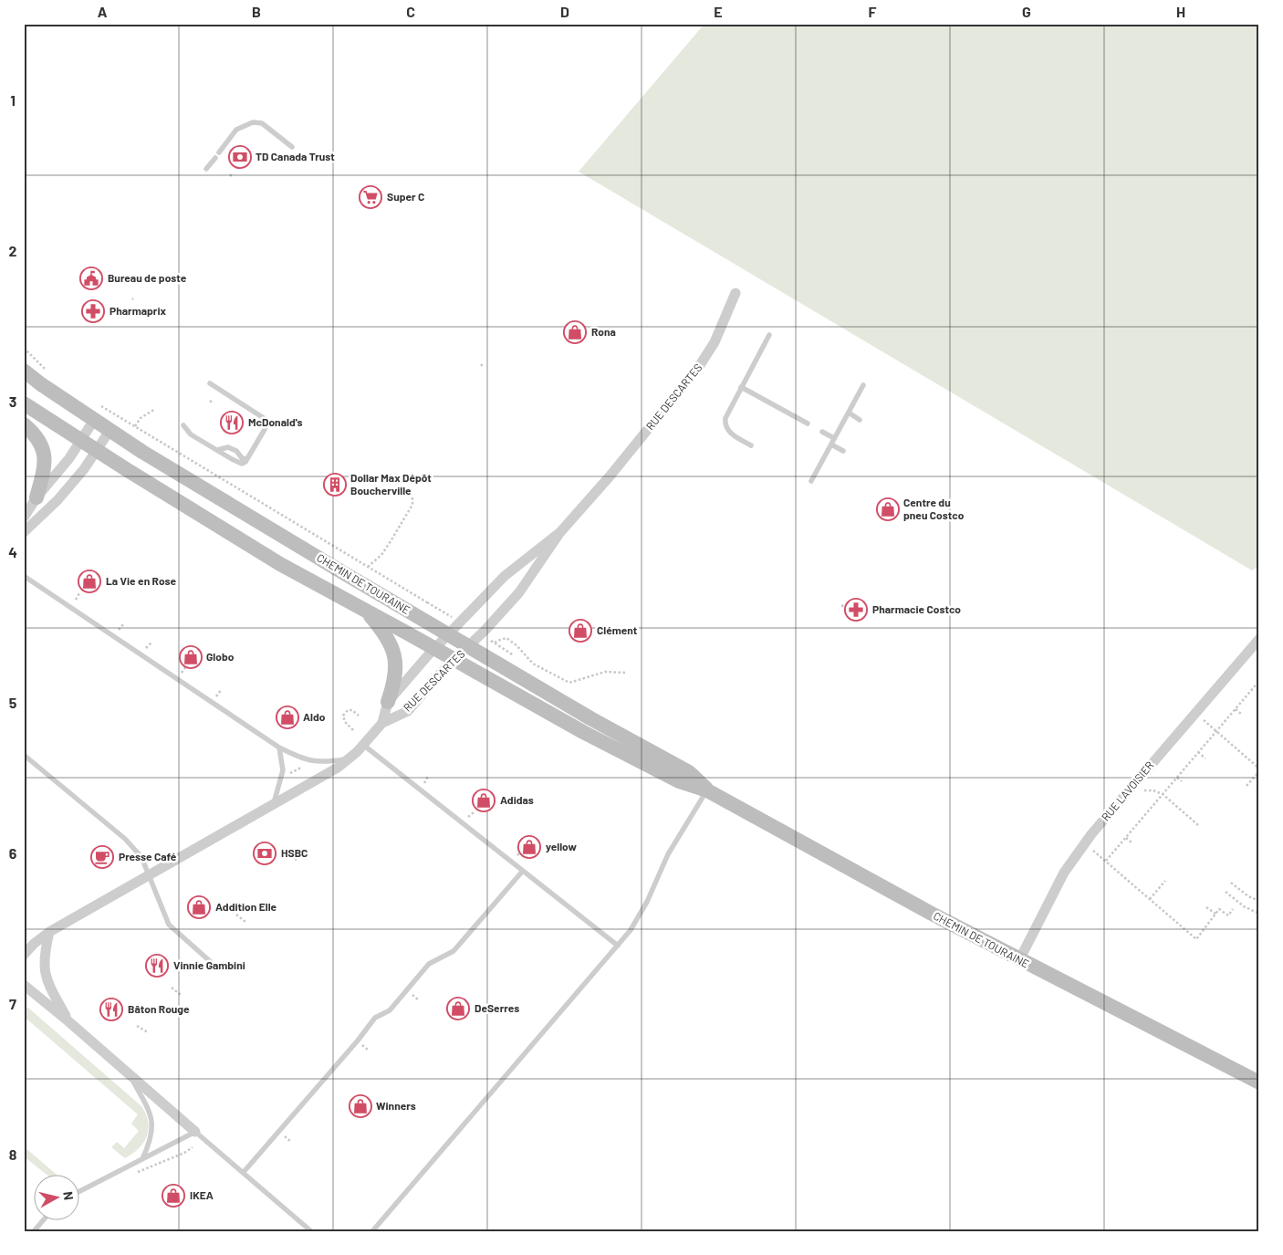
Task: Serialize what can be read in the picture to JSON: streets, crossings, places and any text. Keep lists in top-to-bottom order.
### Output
{
  "streets": {
    "street": ["RUE DESCARTES", "CHEMIN DE TOURAINE", "RUE LAVOISIER"]
  },
  "crossings": [
    ["RUE DESCARTES", "CHEMIN DE TOURAINE"],
    ["CHEMIN DE TOURAINE", "RUE LAVOISIER"]
  ],
  "places": {
    "bank": ["TD Canada Trust", "HSBC"],
    "supermarket": ["Super C"],
    "public building": ["Bureau de poste"],
    "pharmacy": ["Pharmaprix", "Pharmacie Costco"],
    "shop": [
      "Rona",
      "Centre du pneu Costco",
      "La Vie en Rose",
      "Clément",
      "Globo",
      "Aldo",
      "Adidas",
      "yellow",
      "Addition Elle",
      "DeSerres",
      "Winners",
      "IKEA"
    ],
    "restaurant": ["McDonald's", "Vinnie Gambini", "Bâton Rouge"],
    "building": ["Dollar Max Dépôt Boucherville"],
    "cafe": ["Presse Café"]
  },
  "north": "right",
  "grid": {
    "columns": [
      "A",
      "B",
      "C",
      "D",
      "E",
      "F",
      "G",
      "H"
    ],
    "rows": [
      "1",
      "2",
      "3",
      "4",
      "5",
      "6",
      "7",
      "8"
    ]
  }
}
